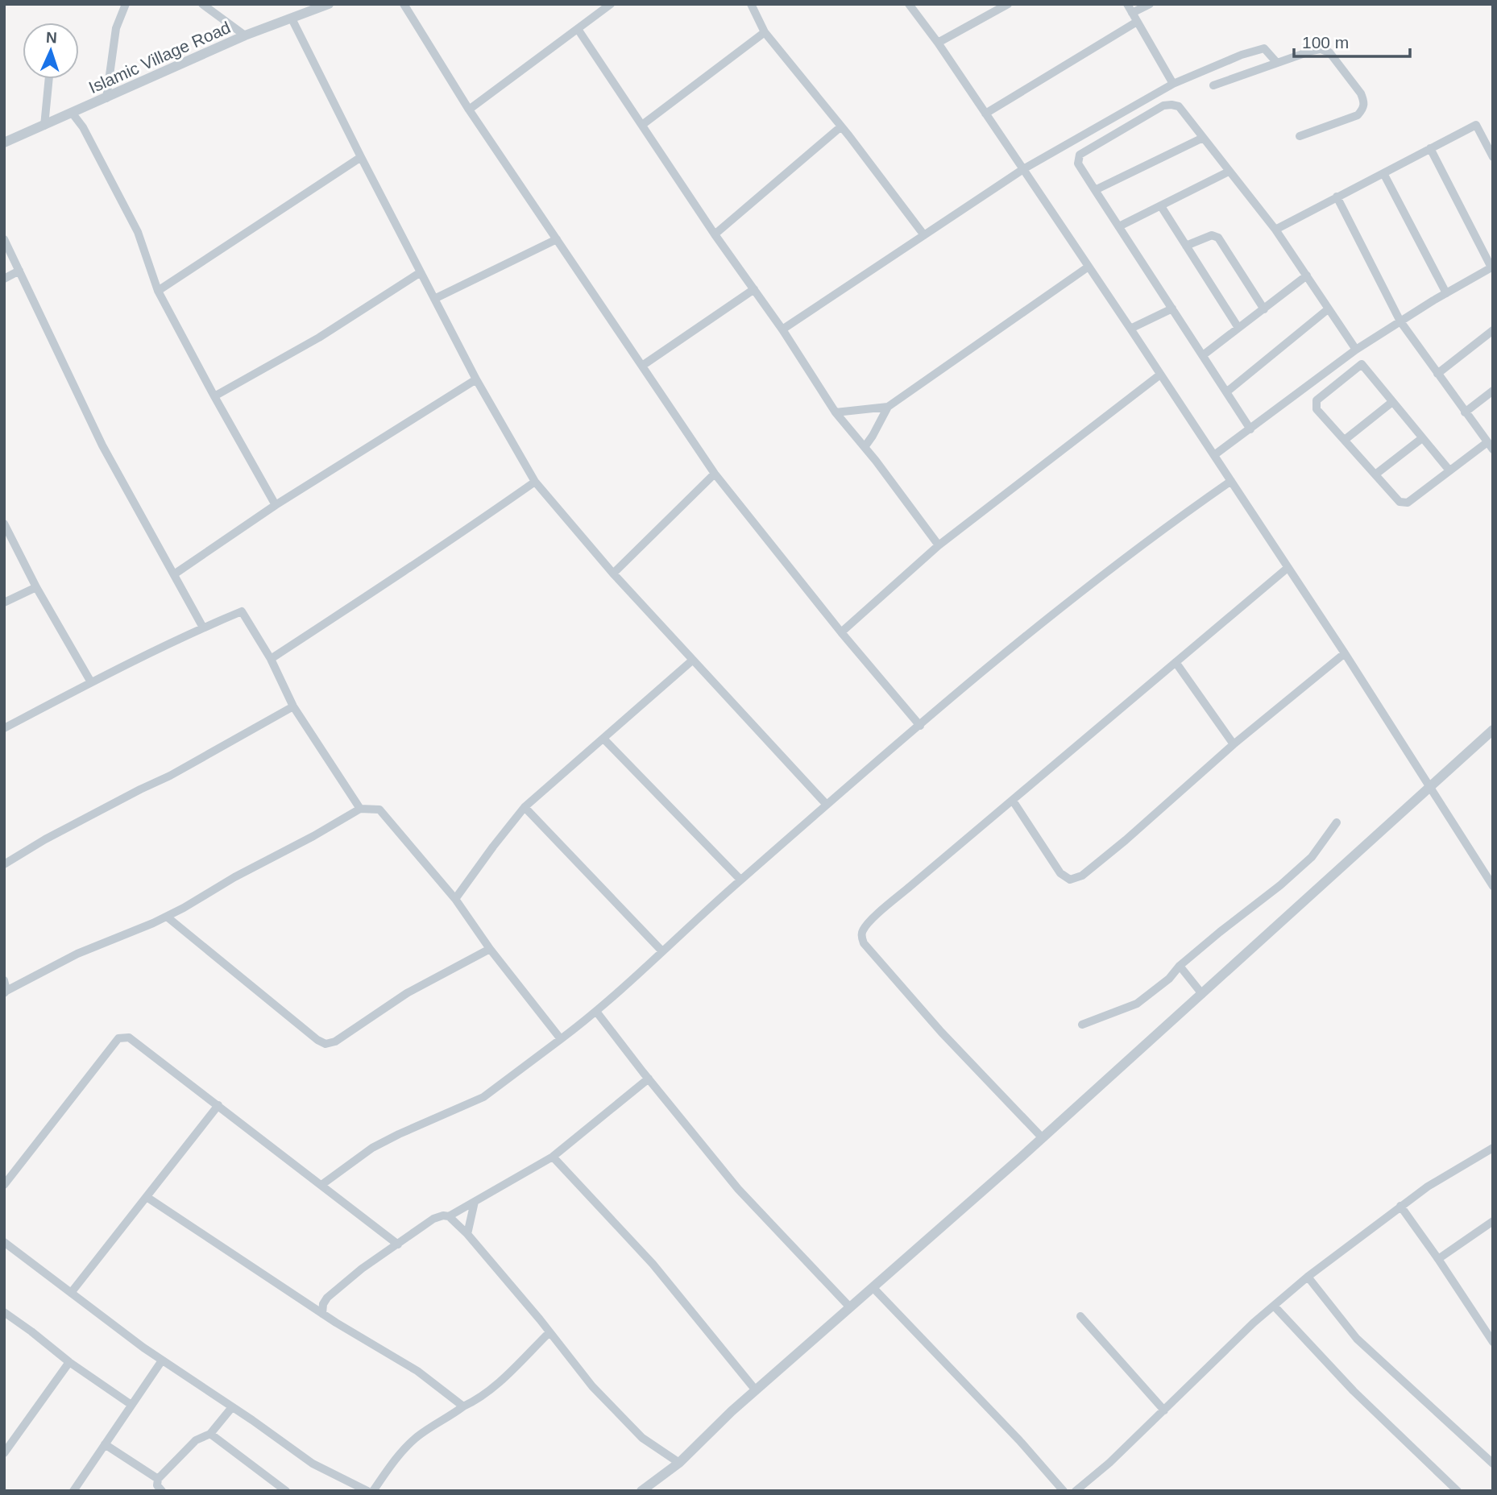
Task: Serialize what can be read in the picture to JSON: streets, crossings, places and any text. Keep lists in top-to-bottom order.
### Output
{
  "streets": {
    "street": ["Islamic Village Road"]
  },
  "scale_bar": "100 m",
  "north": "top"
}
